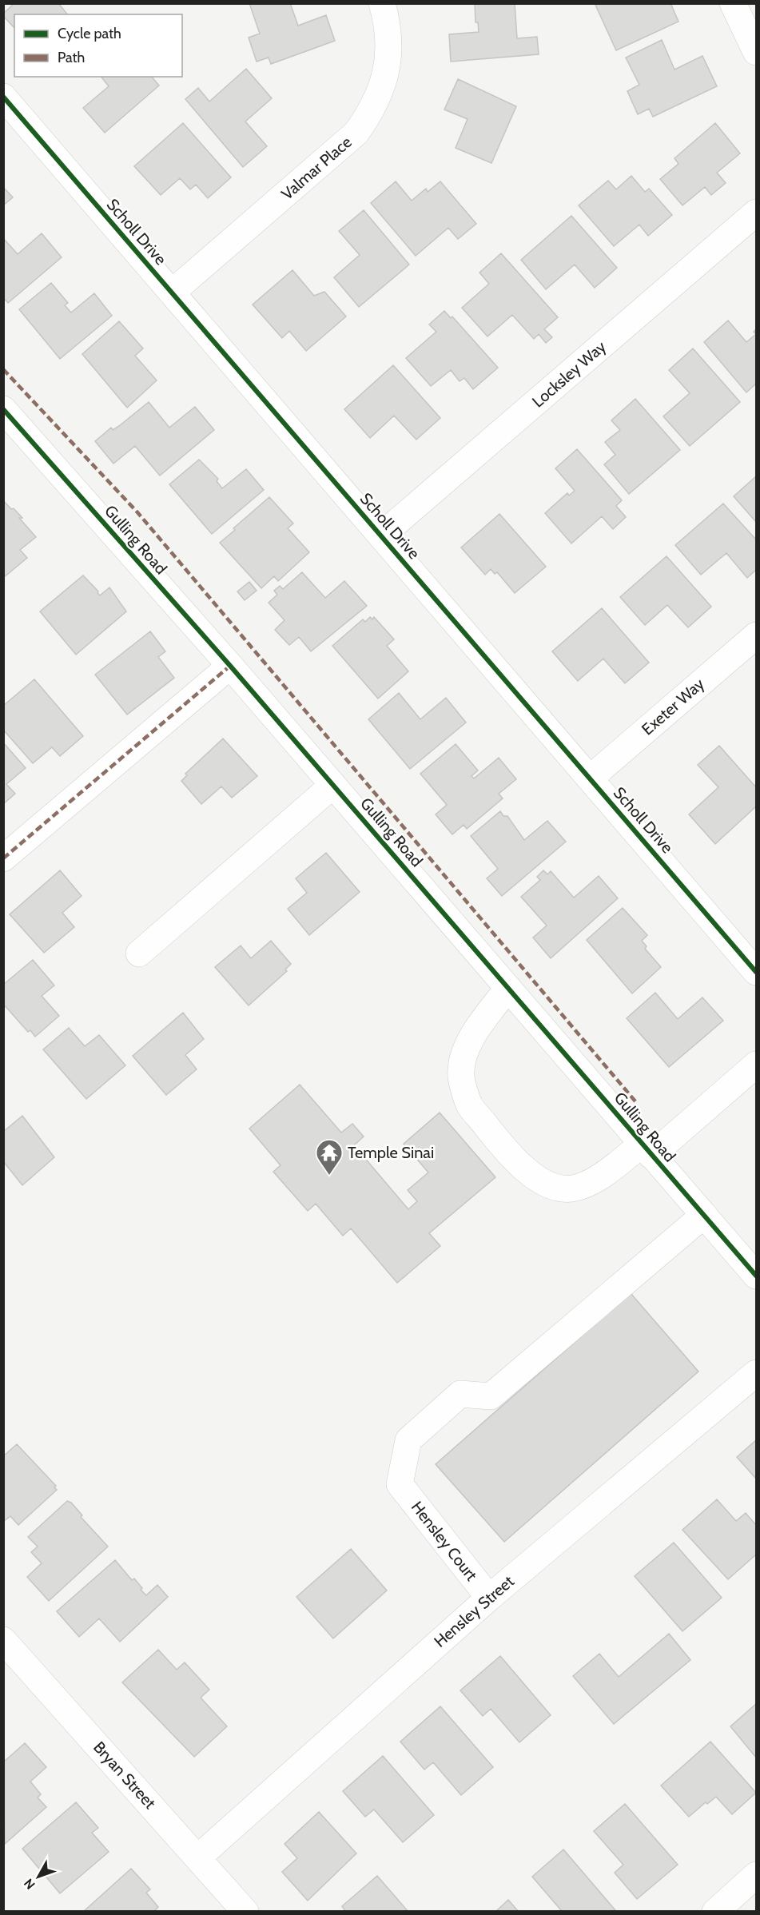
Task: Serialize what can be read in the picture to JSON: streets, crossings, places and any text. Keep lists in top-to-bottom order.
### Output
{
  "streets": {
    "street": [
      "Valmar Place",
      "Scholl Drive",
      "Locksley Way",
      "Gulling Road",
      "Exeter Way",
      "Hensley Court",
      "Hensley Street",
      "Bryan Street"
    ]
  },
  "crossings": [
    ["Valmar Place", "Scholl Drive"],
    ["Scholl Drive", "Locksley Way"],
    ["Scholl Drive", "Exeter Way"],
    ["Gulling Road", "Hensley Court"],
    ["Hensley Court", "Hensley Street"],
    ["Hensley Street", "Bryan Street"]
  ],
  "places": {
    "temple": ["Temple Sinai"]
  },
  "legend": ["Cycle path", "Path"],
  "north": "bottom left"
}
